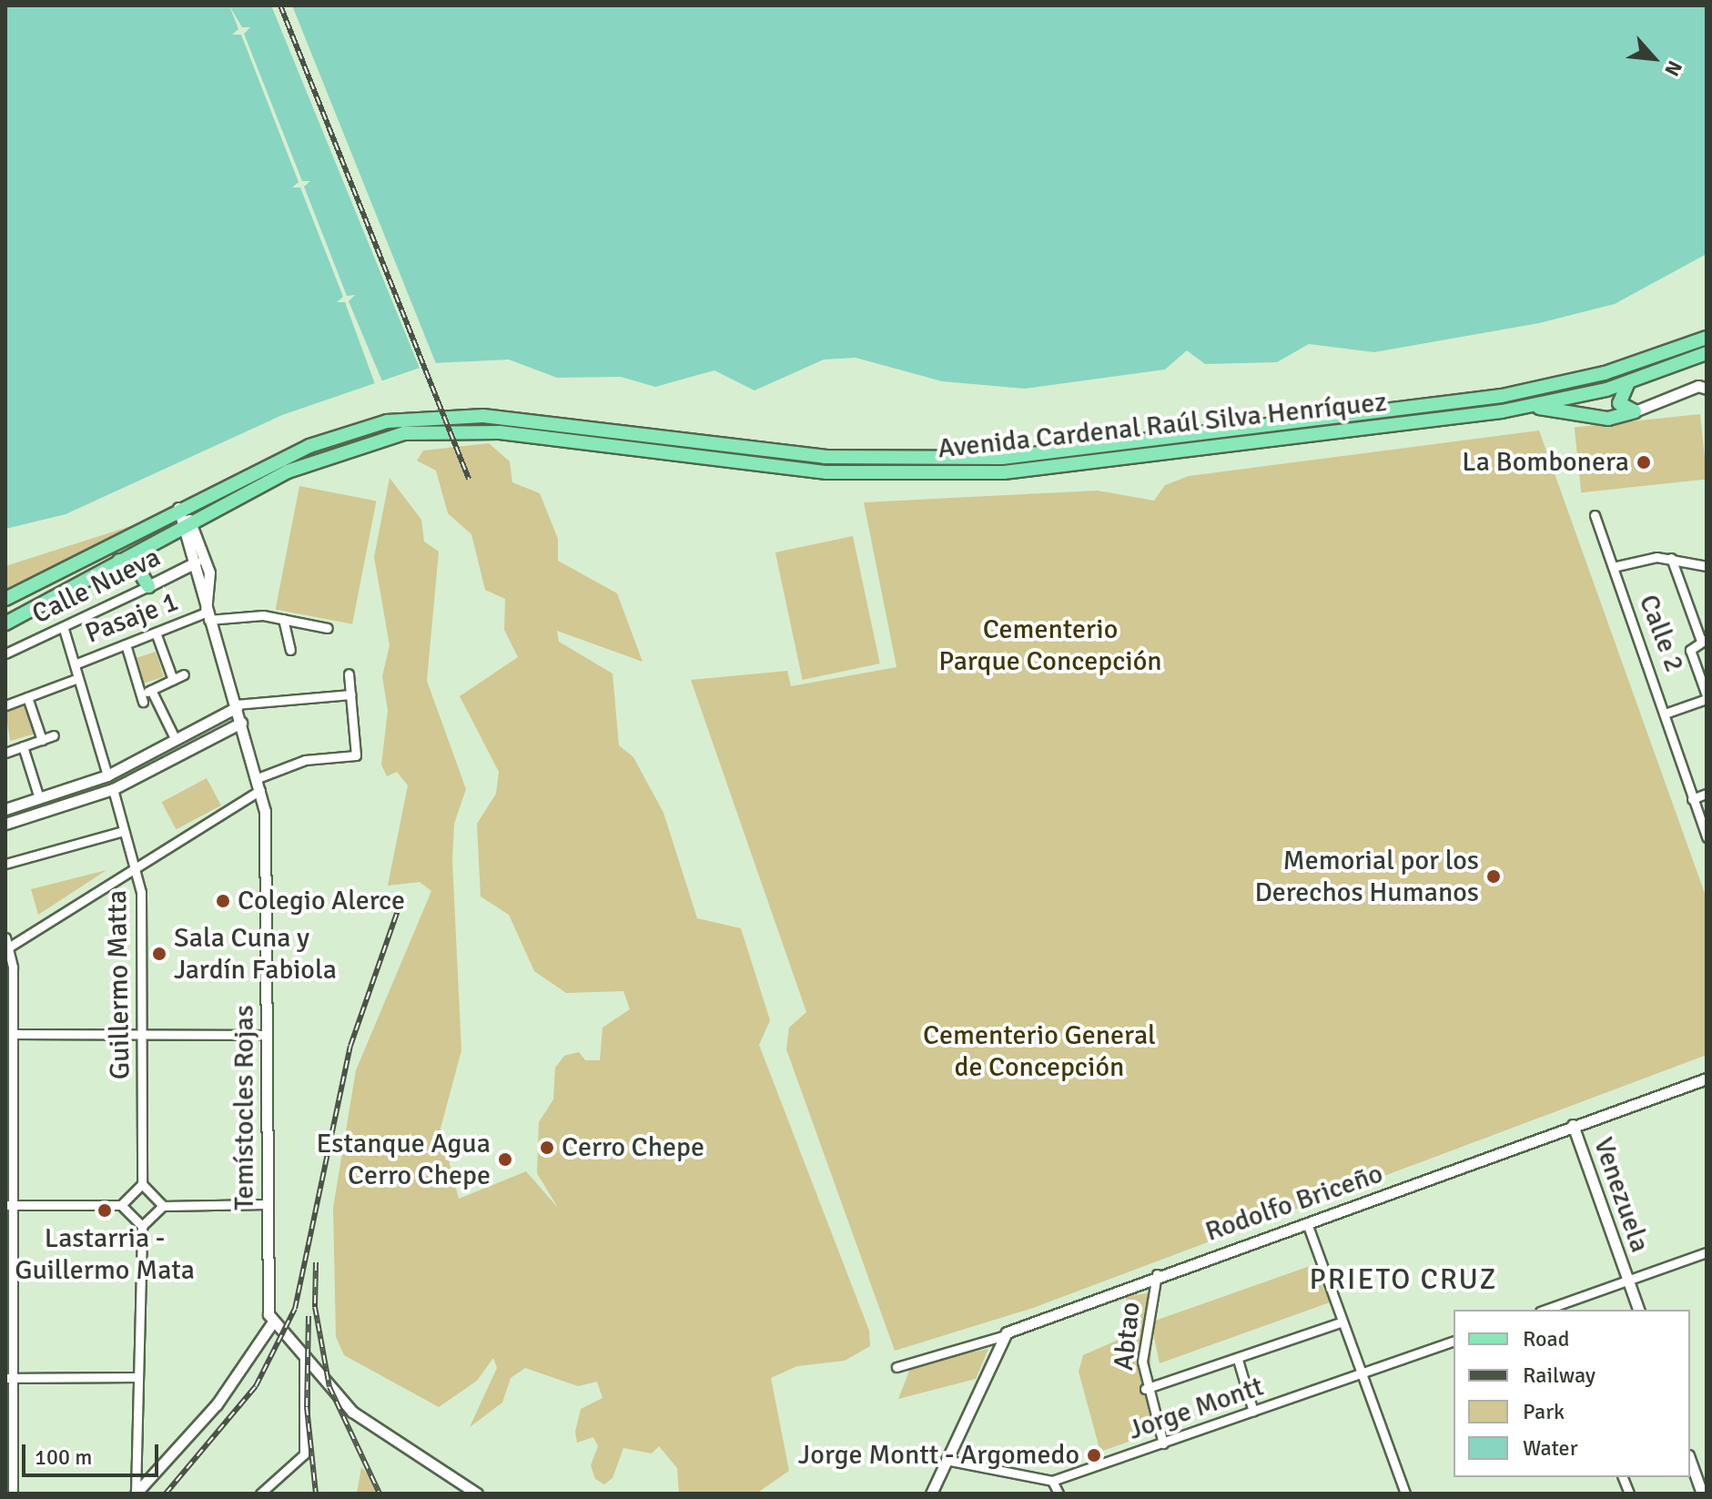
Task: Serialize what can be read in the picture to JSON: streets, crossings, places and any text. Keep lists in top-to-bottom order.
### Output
{
  "streets": {
    "main road": ["Avenida Cardenal Raúl Silva Henríquez"],
    "street": [
      "Calle Nueva",
      "Pasaje 1",
      "Calle 2",
      "Guillermo Matta",
      "Temístocles Rojas",
      "Venezuela",
      "Rodolfo Briceño",
      "Abtao",
      "Jorge Montt"
    ]
  },
  "crossings": [
    ["Avenida Cardenal Raúl Silva Henríquez", "Temístocles Rojas"],
    ["Calle Nueva", "Temístocles Rojas"],
    ["Pasaje 1", "Temístocles Rojas"],
    ["Venezuela", "Rodolfo Briceño"],
    ["Rodolfo Briceño", "Abtao"],
    ["Abtao", "Jorge Montt"]
  ],
  "districts": ["PRIETO CRUZ"],
  "parks": ["Cementerio Parque Concepción", "Cementerio General de Concepción"],
  "places": [
    "La Bombonera",
    "Memorial por los Derechos Humanos",
    "Colegio Alerce",
    "Sala Cuna y Jardín Fabiola",
    "Cerro Chepe",
    "Estanque Agua Cerro Chepe",
    "Lastarria - Guillermo Mata",
    "Jorge Montt - Argomedo"
  ],
  "legend": [
    "Road",
    "Railway",
    "Park",
    "Water"
  ],
  "scale_bar": "100 m",
  "north": "bottom right"
}
